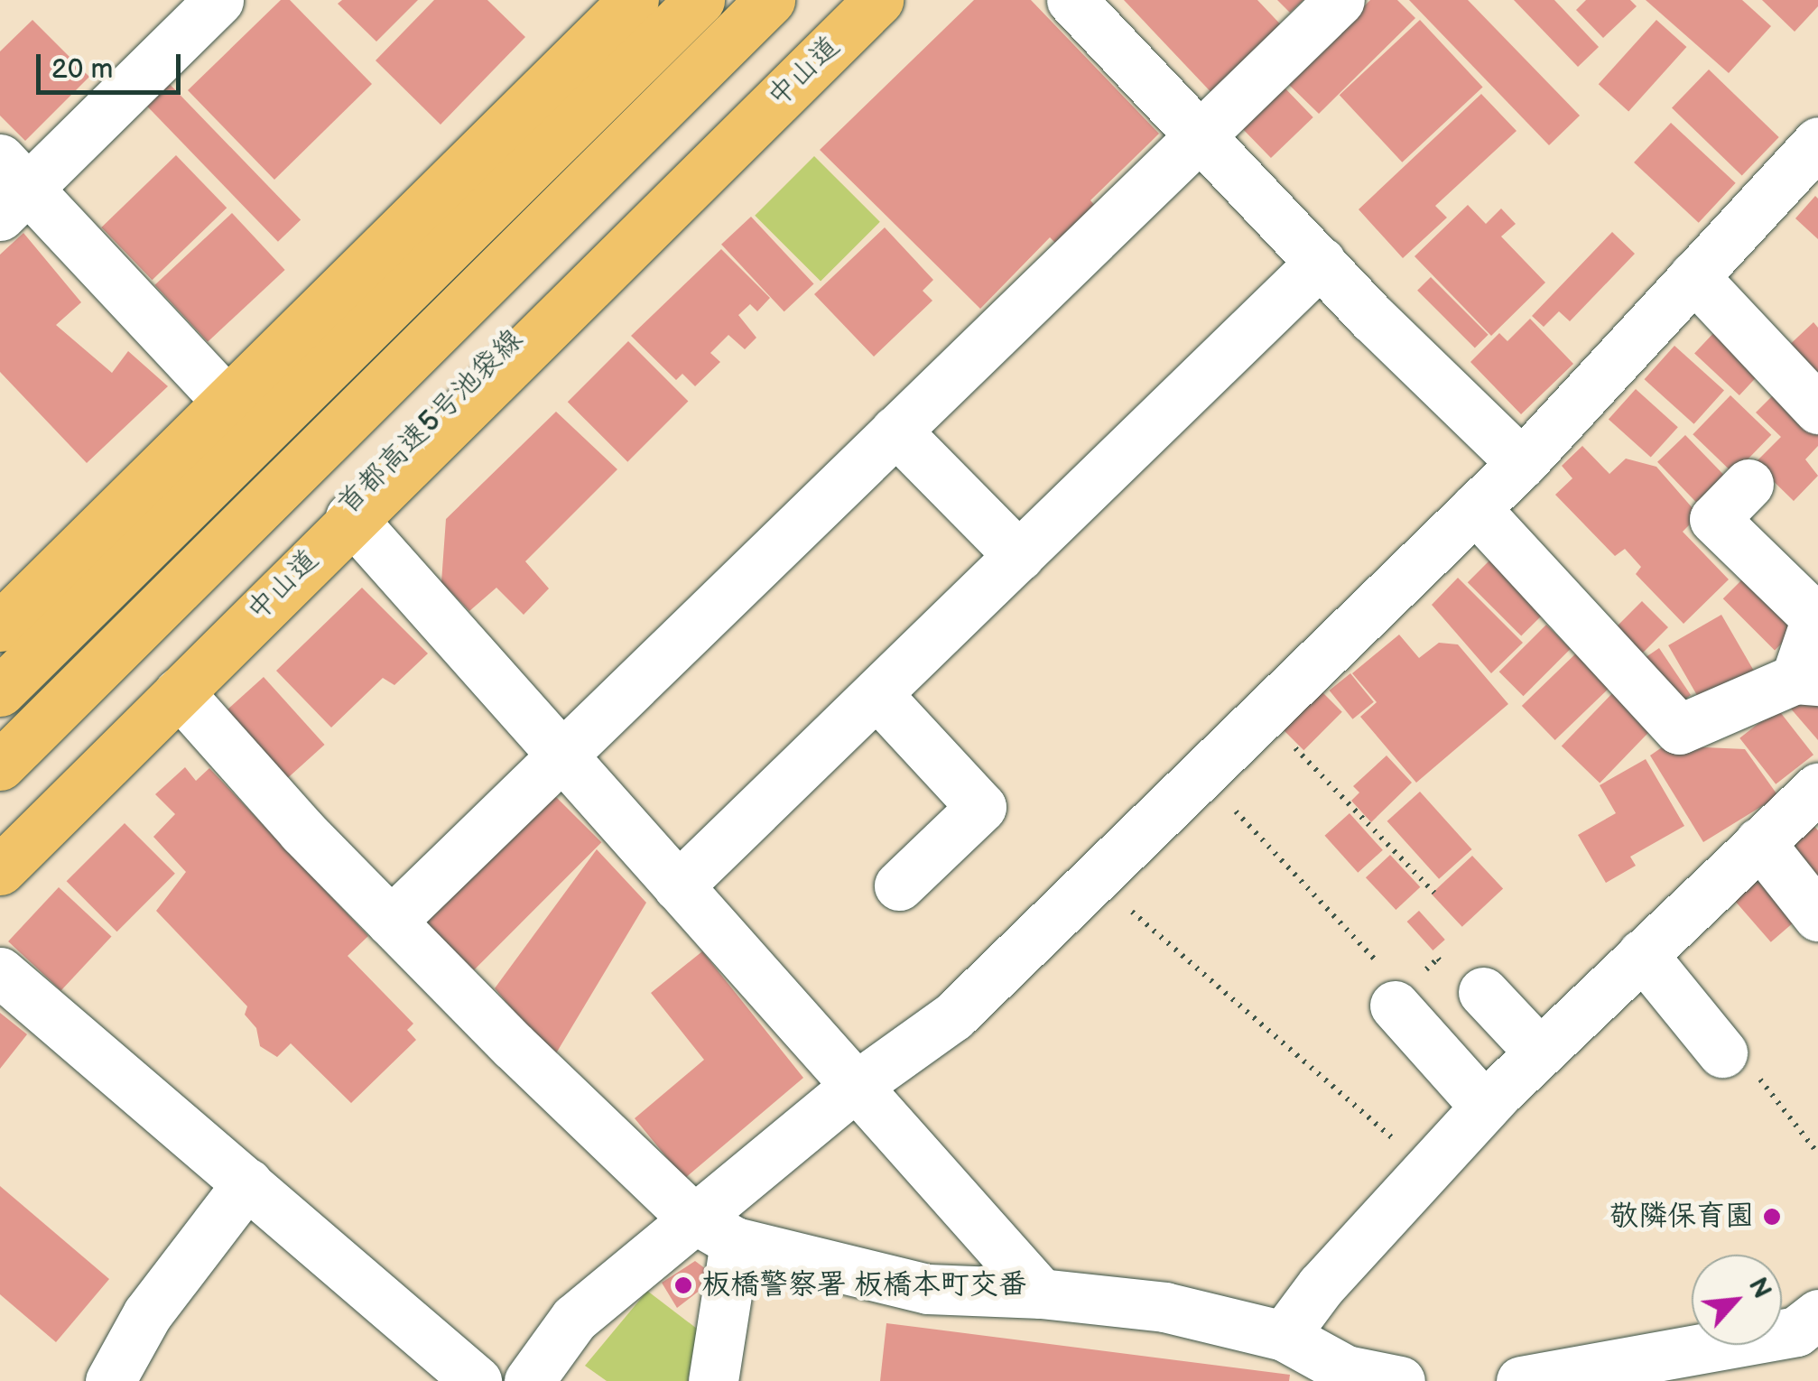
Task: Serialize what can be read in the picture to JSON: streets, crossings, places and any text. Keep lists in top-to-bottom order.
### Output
{
  "streets": {
    "highway": ["中山道", "首都高速5号池袋線"]
  },
  "places": ["敬隣保育園", "板橋警察署 板橋本町交番"],
  "scale_bar": "20 m",
  "north": "top right"
}
